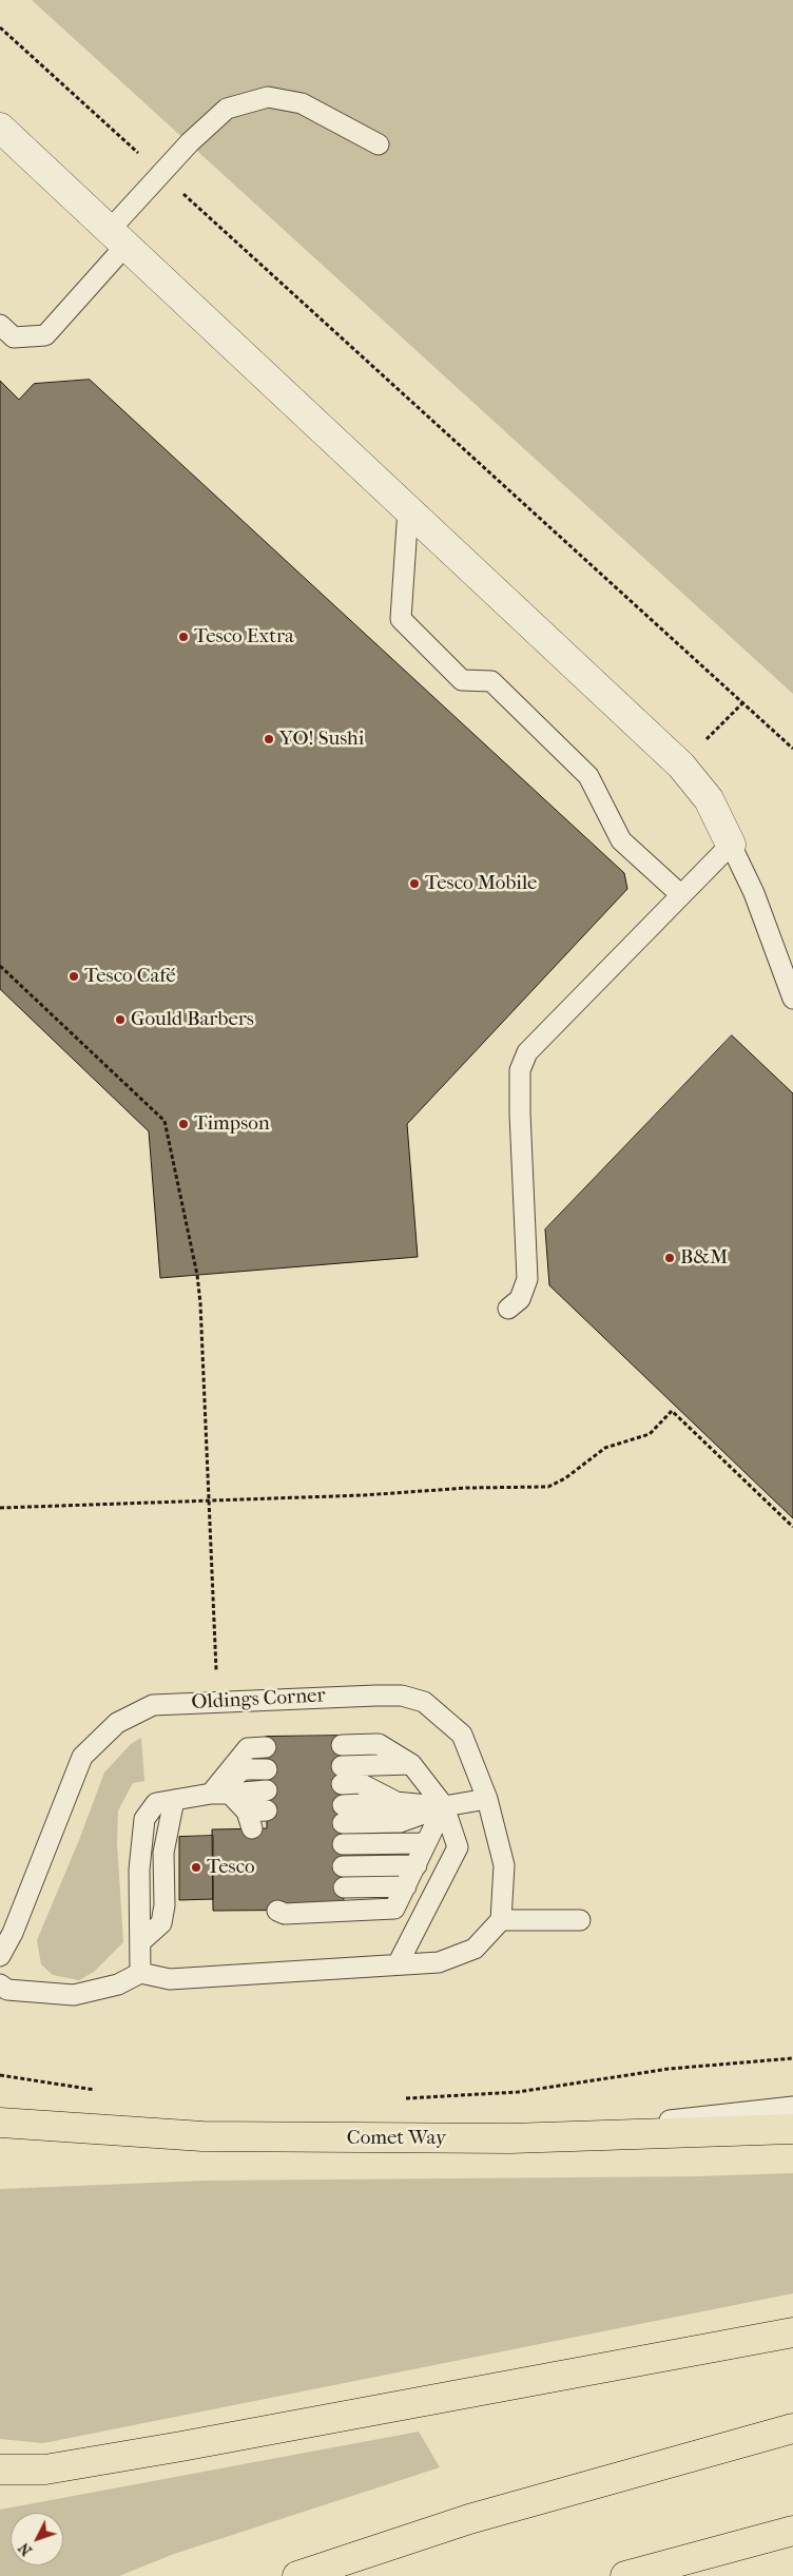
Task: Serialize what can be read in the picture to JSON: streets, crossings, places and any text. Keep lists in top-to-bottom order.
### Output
{
  "streets": {
    "main road": ["Comet Way"],
    "lane": ["Oldings Corner"]
  },
  "places": [
    "Tesco Extra",
    "YO! Sushi",
    "Tesco Mobile",
    "Tesco Café",
    "Gould Barbers",
    "Timpson",
    "B&M",
    "Tesco"
  ],
  "north": "bottom left"
}
